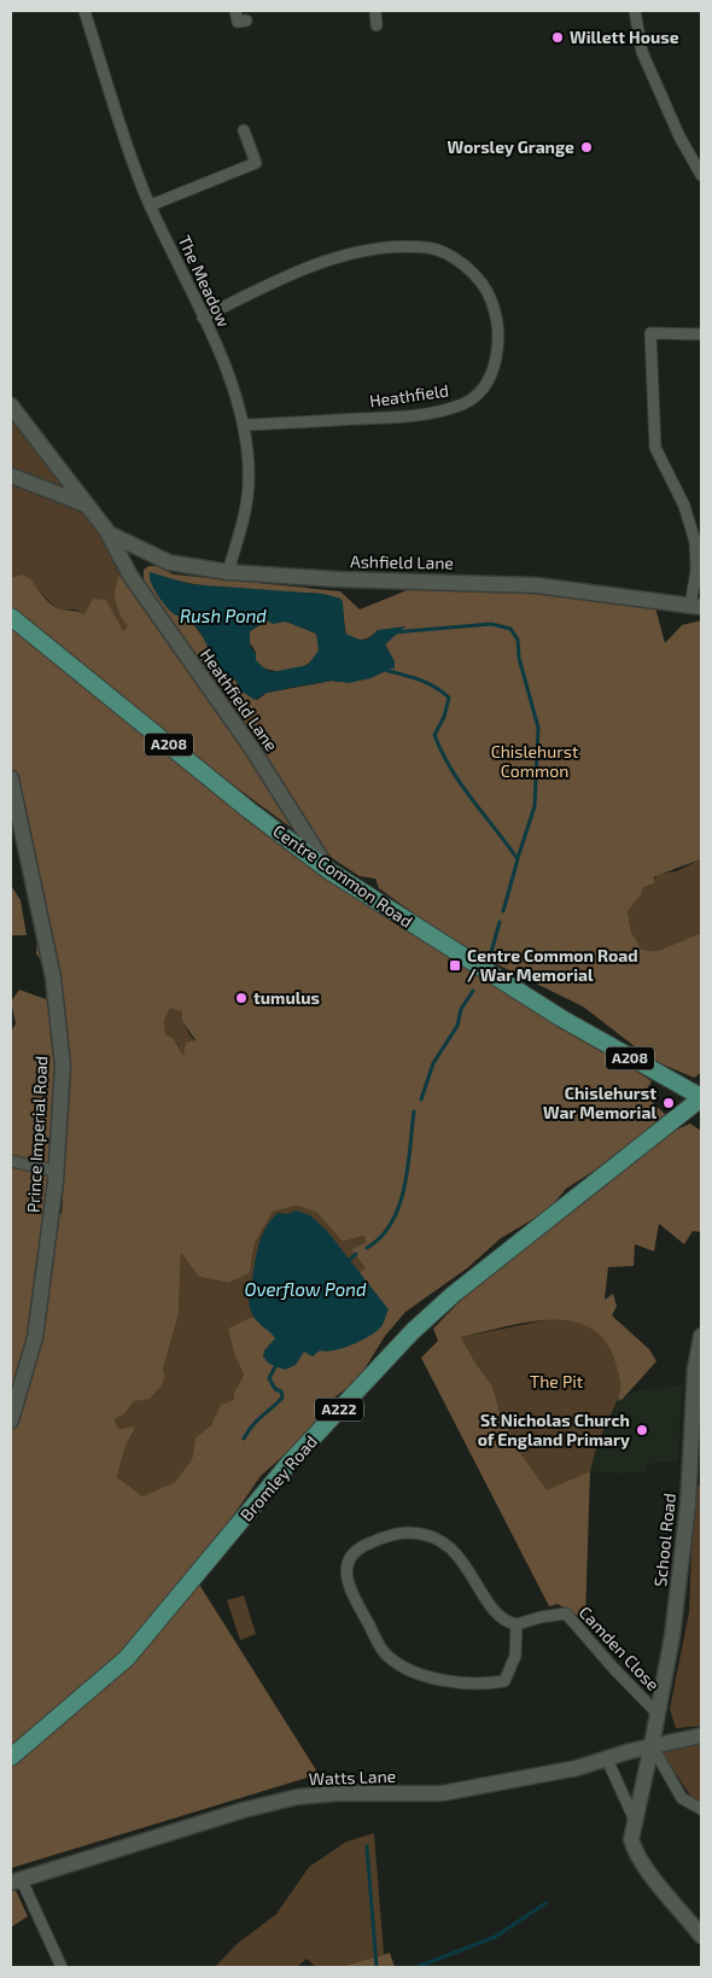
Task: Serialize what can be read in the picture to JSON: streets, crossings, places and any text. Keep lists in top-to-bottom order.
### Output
{
  "streets": {
    "main road": [
      "A208",
      "Centre Common Road",
      "A222",
      "Bromley Road"
    ],
    "street": [
      "The Meadow",
      "Heathfield",
      "Ashfield Lane",
      "Heathfield Lane",
      "Prince Imperial Road",
      "School Road",
      "Camden Close",
      "Watts Lane"
    ]
  },
  "crossings": [
    ["The Meadow", "Heathfield"],
    ["The Meadow", "Ashfield Lane"],
    ["Ashfield Lane", "Heathfield Lane"],
    ["Heathfield Lane", "Centre Common Road"],
    ["Centre Common Road", "Bromley Road"],
    ["School Road", "Camden Close"],
    ["School Road", "Watts Lane"]
  ],
  "water": ["Rush Pond", "Overflow Pond"],
  "parks": ["Chislehurst Common", "The Pit"],
  "places": {
    "other": [
      "Willett House",
      "Worsley Grange",
      "tumulus",
      "Chislehurst War Memorial",
      "St Nicholas Church of England Primary"
    ],
    "transit": ["Centre Common Road / War Memorial"]
  }
}
